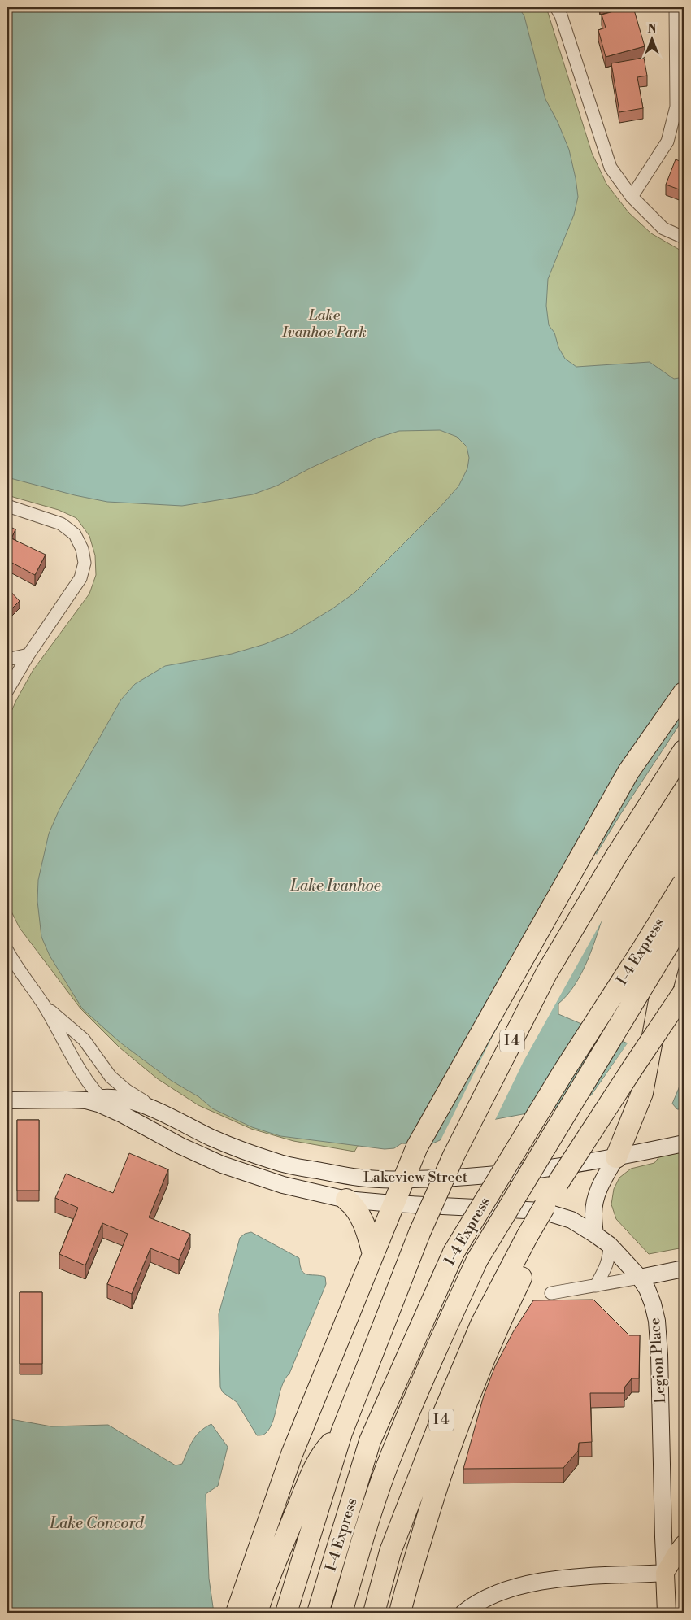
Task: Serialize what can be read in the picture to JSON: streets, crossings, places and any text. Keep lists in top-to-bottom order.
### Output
{
  "streets": {
    "highway": ["I-4 Express", "I 4"],
    "street": ["Lakeview Street", "Legion Place"]
  },
  "crossings": [
    ["Lakeview Street", "Legion Place"]
  ],
  "water": ["Lake Ivanhoe", "Lake Concord"],
  "parks": ["Lake Ivanhoe Park"],
  "north": "top"
}
